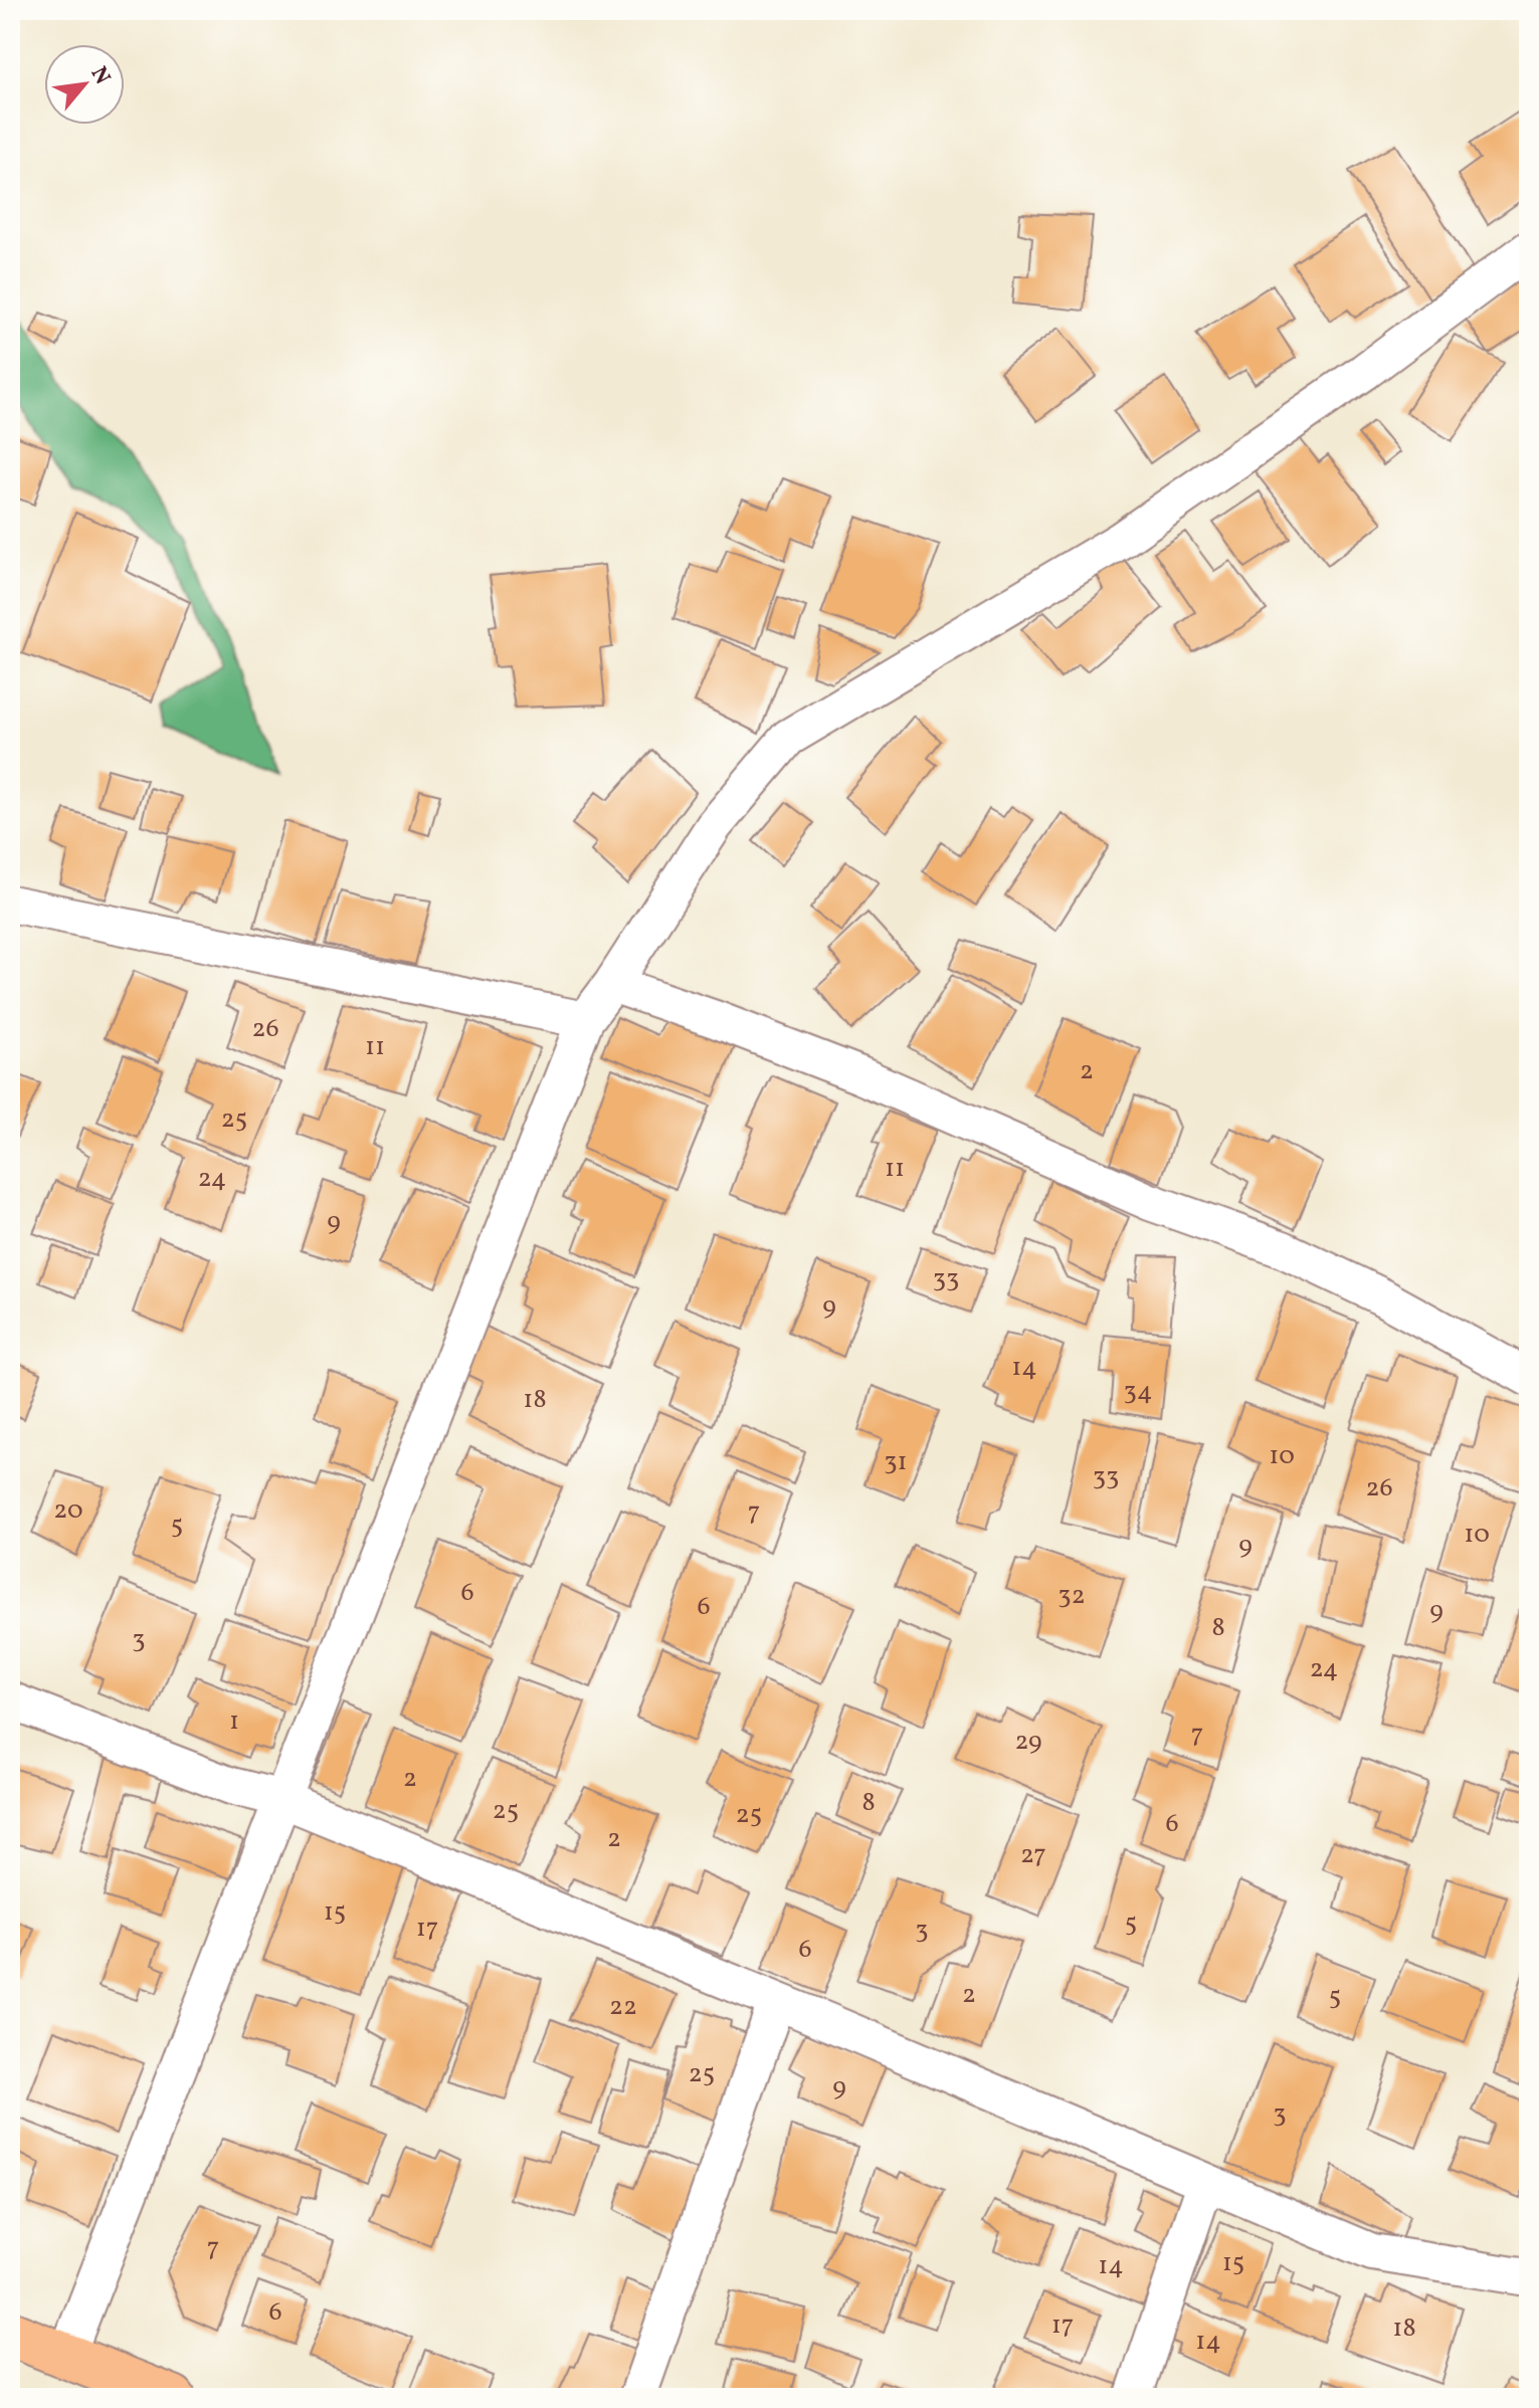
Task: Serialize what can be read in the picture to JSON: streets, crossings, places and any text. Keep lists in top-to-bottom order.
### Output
{
  "house_numbers": [
    "26",
    "11",
    "2",
    "25",
    "11",
    "24",
    "9",
    "33",
    "9",
    "14",
    "34",
    "18",
    "10",
    "31",
    "33",
    "26",
    "20",
    "7",
    "5",
    "10",
    "9",
    "6",
    "32",
    "6",
    "9",
    "8",
    "3",
    "24",
    "1",
    "7",
    "29",
    "2",
    "8",
    "25",
    "25",
    "6",
    "2",
    "27",
    "15",
    "5",
    "17",
    "3",
    "6",
    "2",
    "5",
    "22",
    "25",
    "9",
    "3",
    "7",
    "15",
    "14",
    "6",
    "17",
    "18",
    "14"
  ],
  "north": "top right"
}
